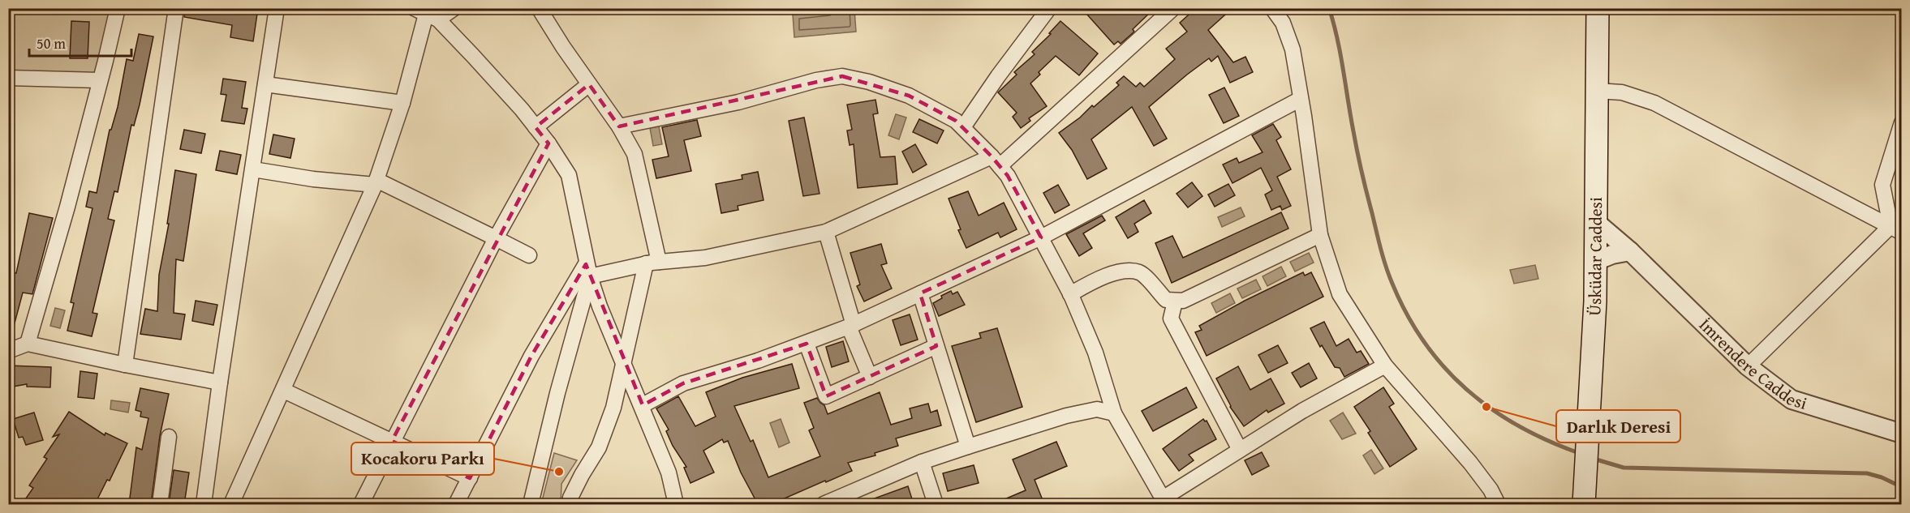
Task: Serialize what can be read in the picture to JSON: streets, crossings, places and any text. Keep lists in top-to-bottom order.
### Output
{
  "streets": {
    "main road": ["Üsküdar Caddesi"],
    "street": ["İmrendere Caddesi"]
  },
  "crossings": [
    ["Üsküdar Caddesi", "İmrendere Caddesi"]
  ],
  "places": ["Darlık Deresi", "Kocakoru Parkı"],
  "scale_bar": "50 m"
}
